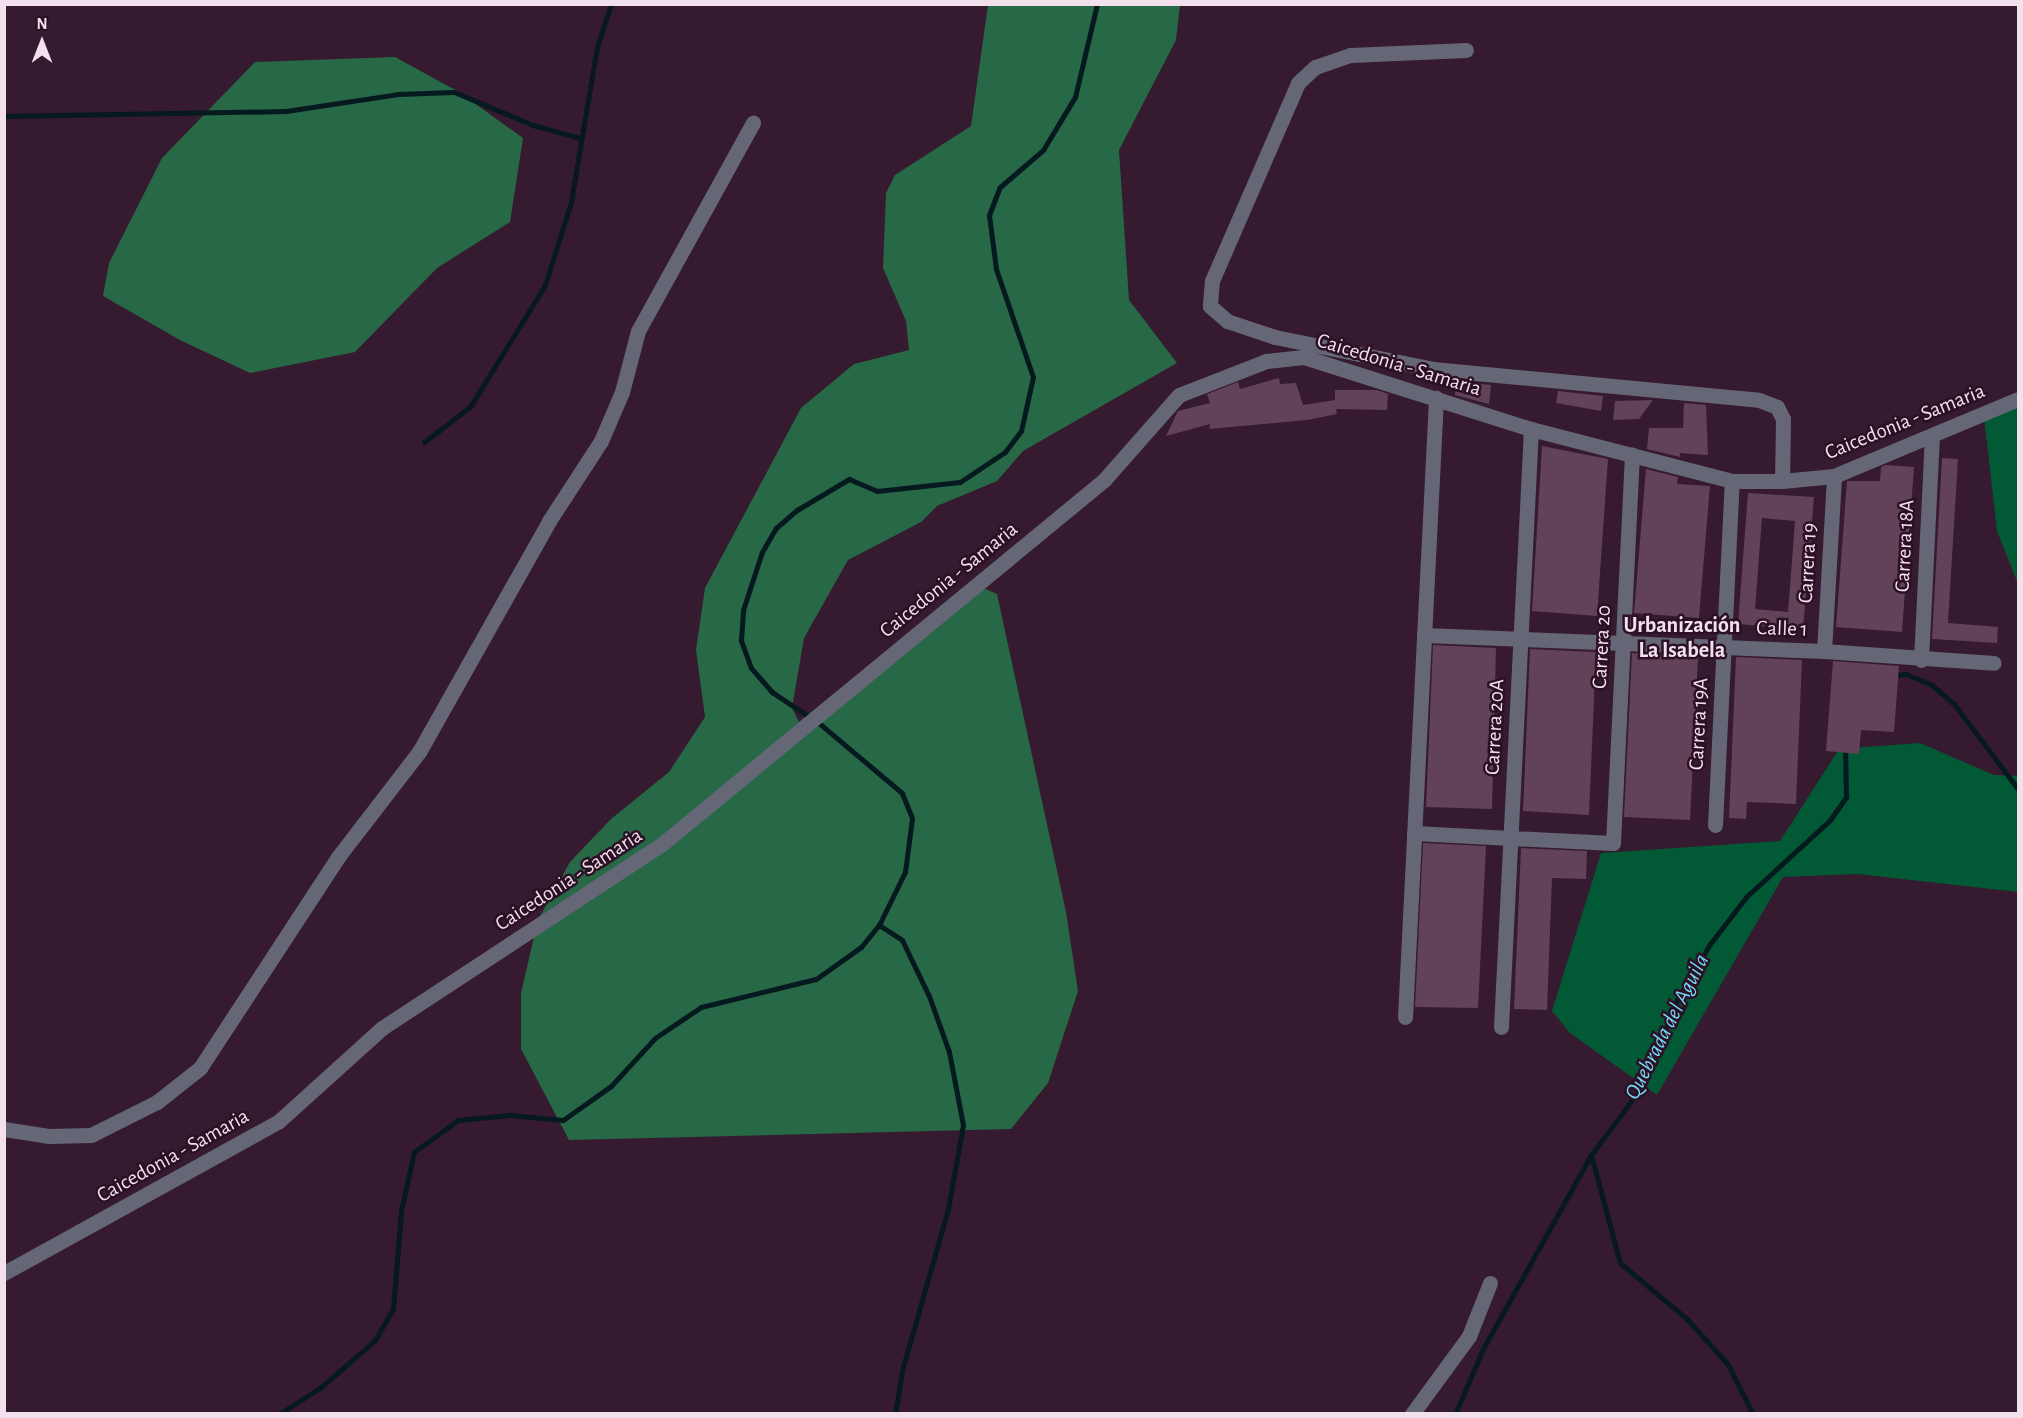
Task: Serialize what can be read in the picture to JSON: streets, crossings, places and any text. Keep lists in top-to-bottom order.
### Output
{
  "streets": {
    "street": [
      "Caicedonia - Samaria",
      "Carrera 18A",
      "Carrera 19",
      "Calle 1",
      "Carrera 20",
      "Carrera 19A",
      "Carrera 20A"
    ]
  },
  "crossings": [
    ["Caicedonia - Samaria", "Carrera 18A"],
    ["Caicedonia - Samaria", "Carrera 19"],
    ["Caicedonia - Samaria", "Carrera 20"],
    ["Caicedonia - Samaria", "Carrera 19A"],
    ["Caicedonia - Samaria", "Carrera 20A"],
    ["Carrera 18A", "Calle 1"],
    ["Carrera 19", "Calle 1"],
    ["Calle 1", "Carrera 20"],
    ["Calle 1", "Carrera 19A"],
    ["Calle 1", "Carrera 20A"],
    ["Carrera 20", "Carrera 20A"]
  ],
  "districts": ["Urbanización La Isabela"],
  "water": ["Quebrada del Aguila"],
  "north": "top"
}
